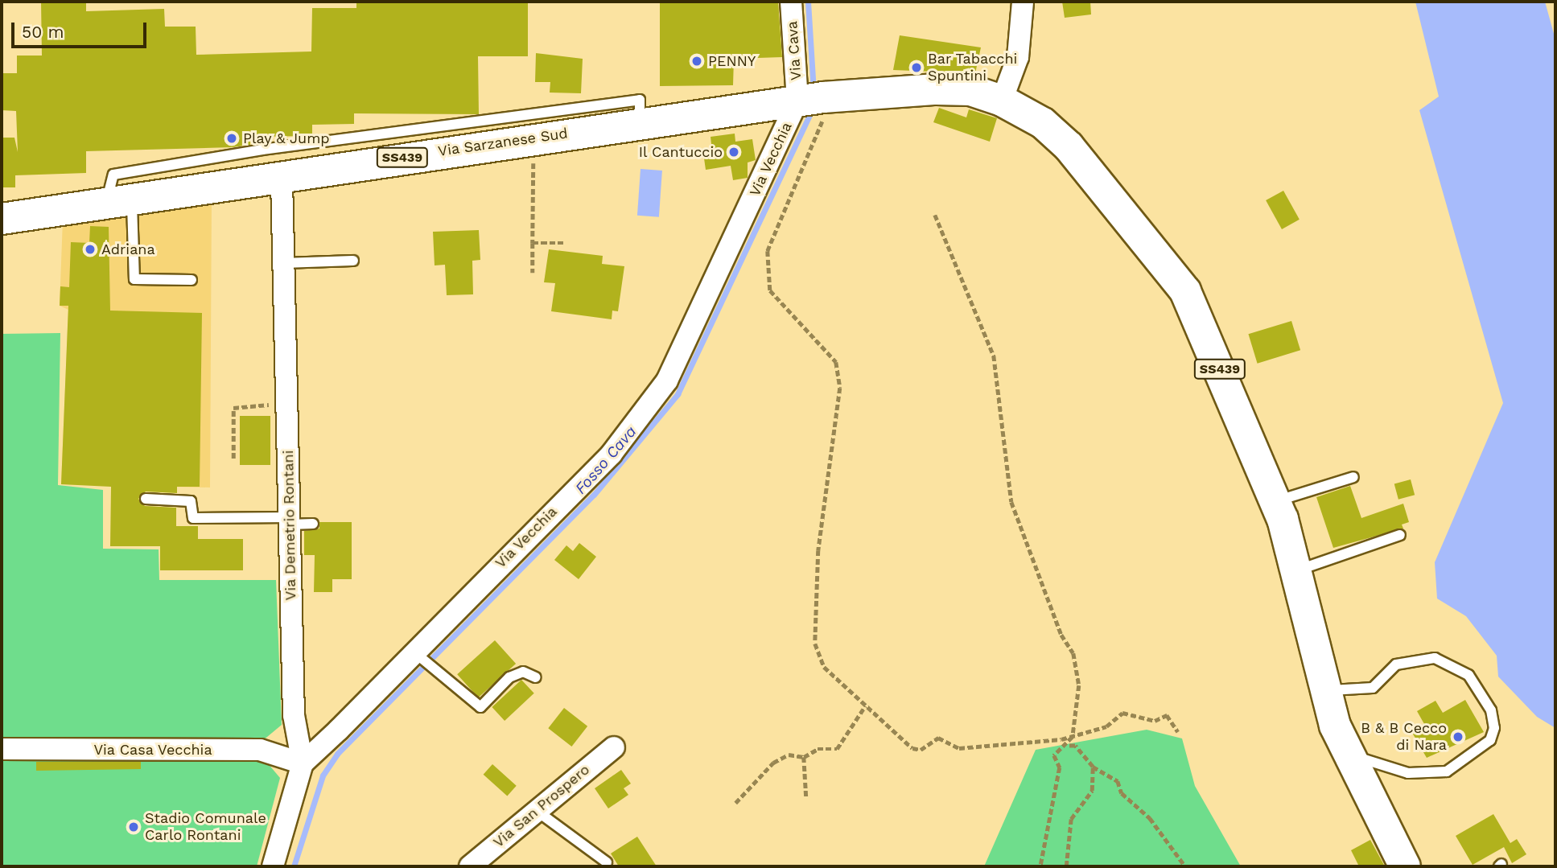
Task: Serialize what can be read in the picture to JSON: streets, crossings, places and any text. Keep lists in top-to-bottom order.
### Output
{
  "streets": {
    "main road": ["Via Sarzanese Sud", "SS439"],
    "street": [
      "Via Cava",
      "Via Vecchia",
      "Via Demetrio Rontani",
      "Via Casa Vecchia",
      "Via San Prospero"
    ]
  },
  "crossings": [
    ["Via Cava", "Via Sarzanese Sud"],
    ["Via Cava", "SS439"],
    ["Via Cava", "Via Vecchia"],
    ["Via Sarzanese Sud", "SS439"],
    ["Via Sarzanese Sud", "Via Vecchia"],
    ["Via Sarzanese Sud", "Via Demetrio Rontani"],
    ["SS439", "Via Vecchia"],
    ["Via Vecchia", "Via Demetrio Rontani"],
    ["Via Vecchia", "Via Casa Vecchia"],
    ["Via Demetrio Rontani", "Via Casa Vecchia"]
  ],
  "water": ["Fosso Cava"],
  "places": [
    "PENNY",
    "Bar Tabacchi Spuntini",
    "Play & Jump",
    "Il Cantuccio",
    "Adriana",
    "B & B Cecco di Nara",
    "Stadio Comunale Carlo Rontani"
  ],
  "scale_bar": "50 m"
}
